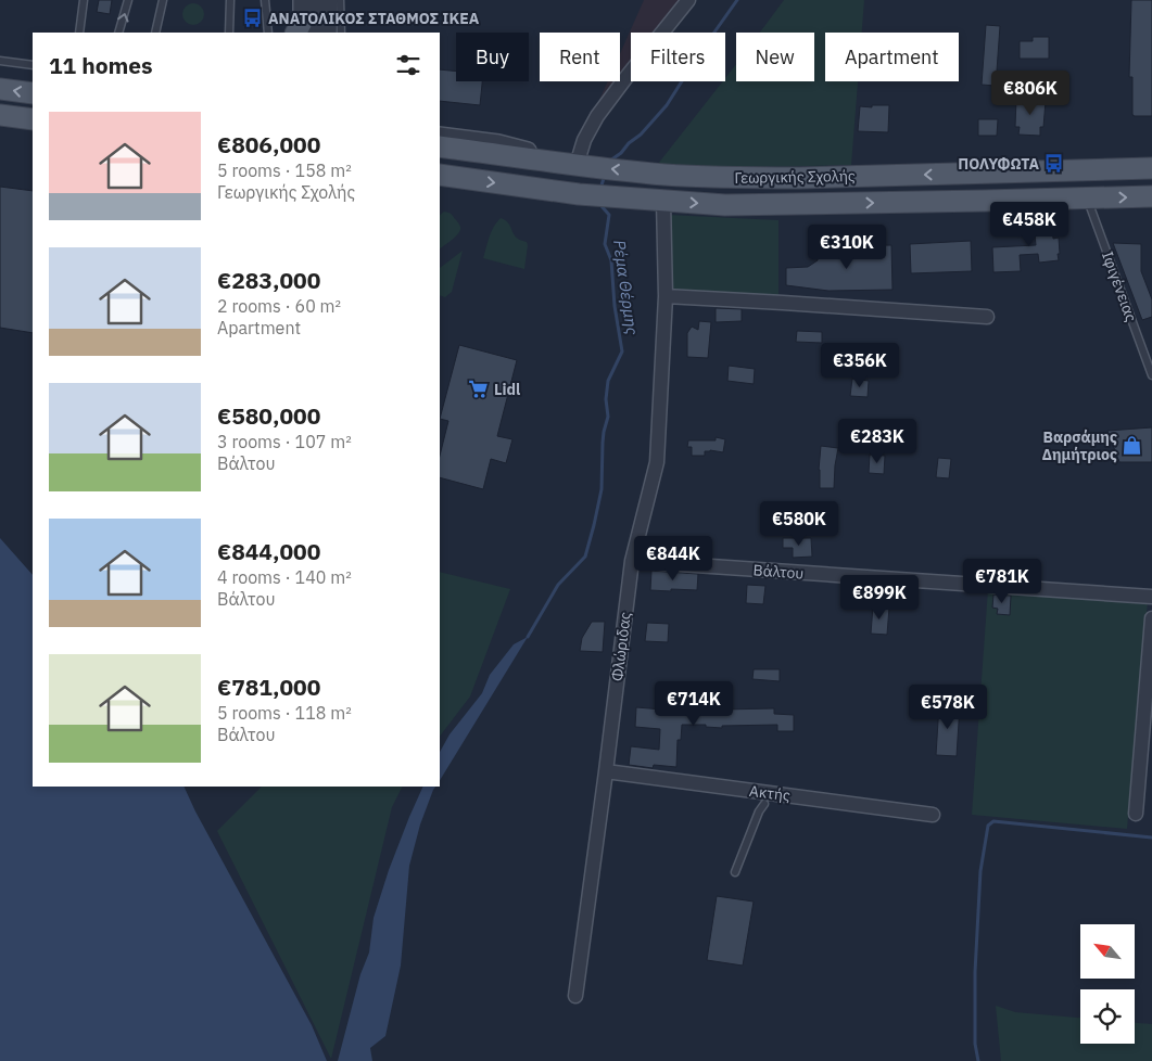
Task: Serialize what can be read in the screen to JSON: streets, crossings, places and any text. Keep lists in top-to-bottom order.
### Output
{
  "streets": {
    "main road": ["Γεωργικής Σχολής"],
    "street": ["Βάλτου", "Φλώριδας", "Ακτής"],
    "lane": ["Ιφιγένειας"]
  },
  "crossings": [
    ["Γεωργικής Σχολής", "Ιφιγένειας"],
    ["Γεωργικής Σχολής", "Φλώριδας"],
    ["Βάλτου", "Φλώριδας"],
    ["Φλώριδας", "Ακτής"]
  ],
  "water": ["Ρέμα Θέρμης"],
  "places": {
    "bus stop": ["ΑΝΑΤΟΛΙΚΟΣ ΣΤΑΘΜΟΣ ΙΚΕΑ", "ΠΟΛΥΦΩΤΑ"],
    "supermarket": ["Lidl"],
    "shop": ["Βαρσάμης Δημήτριος"]
  },
  "north": "top left",
  "page": {
    "chip": [
      "Buy",
      "Rent",
      "Filters",
      "New",
      "Apartment"
    ],
    "heading": "11 homes",
    "price": [
      "€806K",
      "€458K",
      "€310K",
      "€356K",
      "€283K",
      "€580K",
      "€844K",
      "€781K",
      "€899K",
      "€714K",
      "€578K"
    ],
    "list": [
      {
        "name": "€806,000",
        "note": "5 rooms · 158 m² · Γεωργικής Σχολής"
      },
      {
        "name": "€283,000",
        "note": "2 rooms · 60 m² · Apartment"
      },
      {
        "name": "€580,000",
        "note": "3 rooms · 107 m² · Βάλτου"
      },
      {
        "name": "€844,000",
        "note": "4 rooms · 140 m² · Βάλτου"
      },
      {
        "name": "€781,000",
        "note": "5 rooms · 118 m² · Βάλτου"
      }
    ]
  }
}
